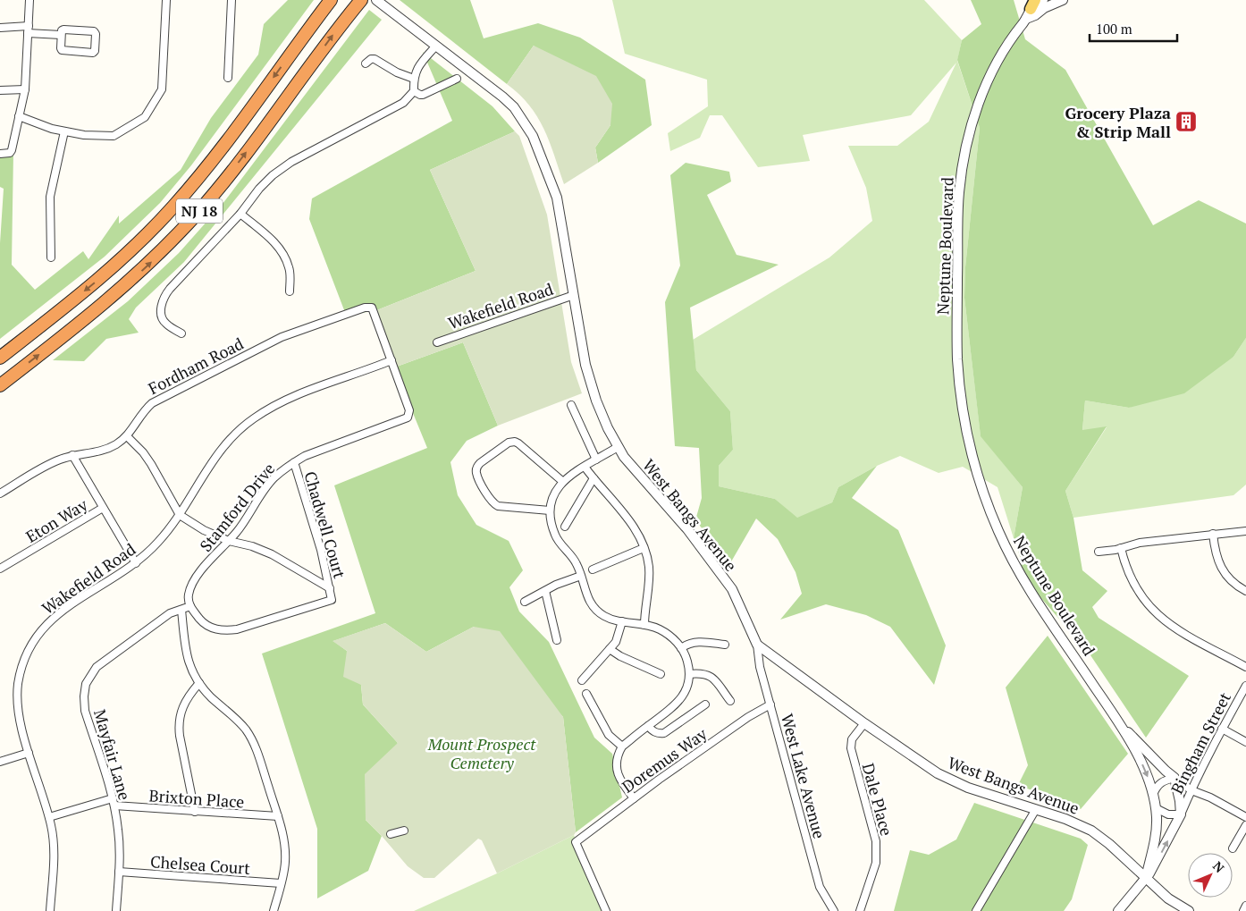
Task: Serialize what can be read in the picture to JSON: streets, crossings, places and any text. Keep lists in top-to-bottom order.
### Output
{
  "streets": {
    "highway": ["NJ 18"],
    "street": [
      "Neptune Boulevard",
      "Wakefield Road",
      "Fordham Road",
      "Stamford Drive",
      "West Bangs Avenue",
      "Eton Way",
      "Chadwell Court",
      "Bingham Street",
      "Mayfair Lane",
      "Doremus Way",
      "West Lake Avenue",
      "Brixton Place",
      "Dale Place",
      "Chelsea Court"
    ]
  },
  "crossings": [
    ["Neptune Boulevard", "West Bangs Avenue"],
    ["Neptune Boulevard", "Bingham Street"],
    ["Wakefield Road", "Fordham Road"],
    ["Wakefield Road", "Stamford Drive"],
    ["Wakefield Road", "West Bangs Avenue"],
    ["Wakefield Road", "Brixton Place"],
    ["Fordham Road", "Stamford Drive"],
    ["Stamford Drive", "Chadwell Court"],
    ["Stamford Drive", "Mayfair Lane"],
    ["West Bangs Avenue", "Bingham Street"],
    ["West Bangs Avenue", "West Lake Avenue"],
    ["West Bangs Avenue", "Dale Place"],
    ["Chadwell Court", "Mayfair Lane"],
    ["Mayfair Lane", "Brixton Place"],
    ["Mayfair Lane", "Chelsea Court"],
    ["Doremus Way", "West Lake Avenue"]
  ],
  "parks": ["Mount Prospect Cemetery"],
  "places": {
    "building": ["Grocery Plaza & Strip Mall"]
  },
  "scale_bar": "100 m",
  "north": "top right"
}
